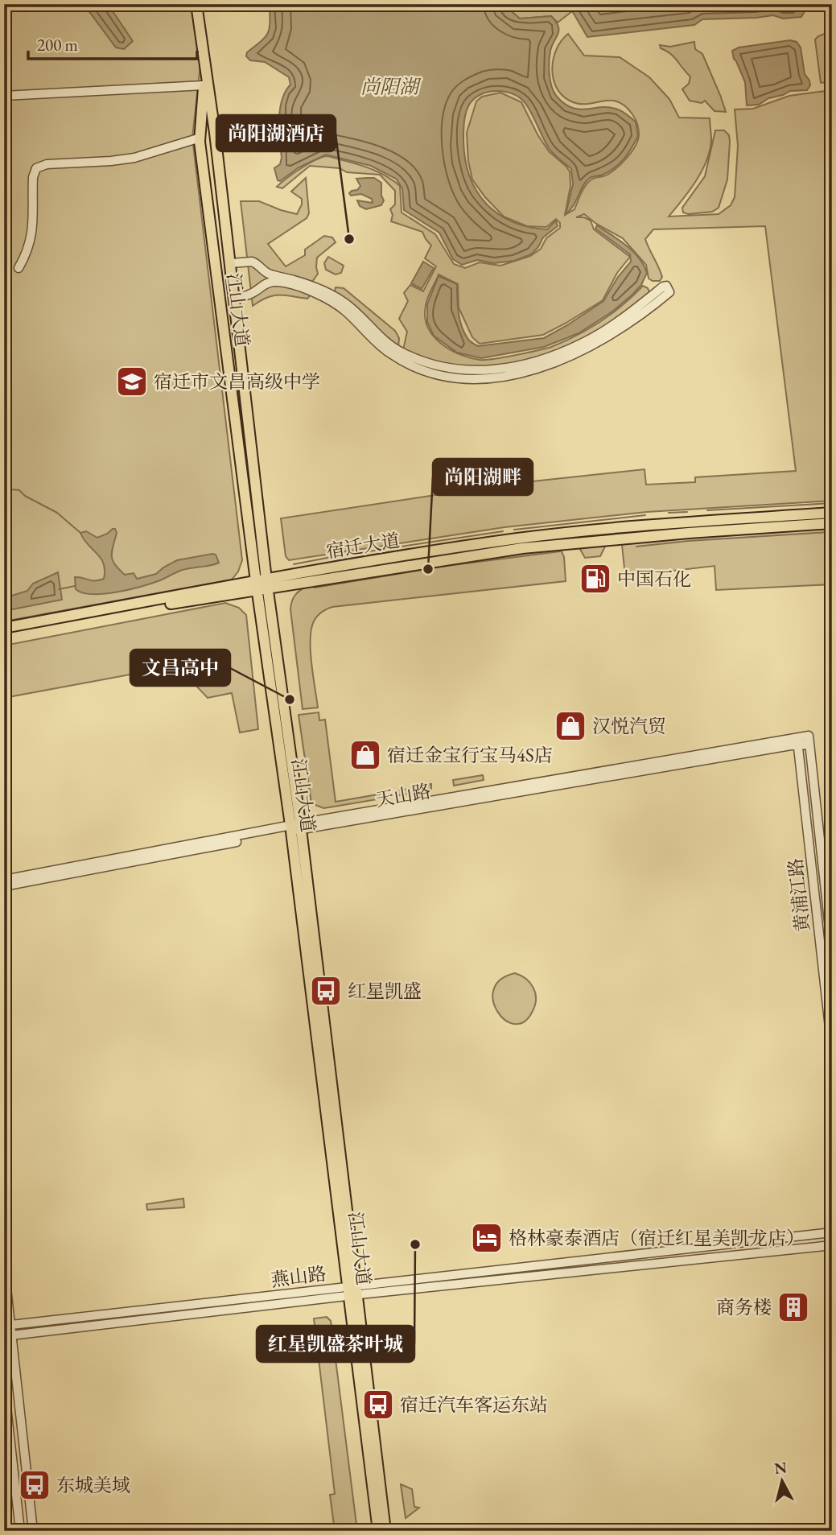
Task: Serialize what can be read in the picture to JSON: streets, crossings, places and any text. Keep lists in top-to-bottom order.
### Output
{
  "streets": {
    "main road": ["江山大道", "宿迁大道"],
    "street": ["天山路", "黄浦江路", "燕山路"]
  },
  "crossings": [
    ["江山大道", "宿迁大道"],
    ["江山大道", "天山路"],
    ["江山大道", "燕山路"],
    ["天山路", "黄浦江路"]
  ],
  "water": ["尚阳湖"],
  "places": {
    "other": [
      "尚阳湖酒店",
      "尚阳湖畔",
      "文昌高中",
      "红星凯盛茶叶城"
    ],
    "school or university": ["宿迁市文昌高级中学"],
    "fuel station": ["中国石化"],
    "shop": ["汉悦汽贸", "宿迁金宝行宝马4S店"],
    "bus stop": ["红星凯盛", "宿迁汽车客运东站", "东城美域"],
    "hotel": ["格林豪泰酒店（宿迁红星美凯龙店）"],
    "building": ["商务楼"]
  },
  "scale_bar": "200 m",
  "north": "top"
}
